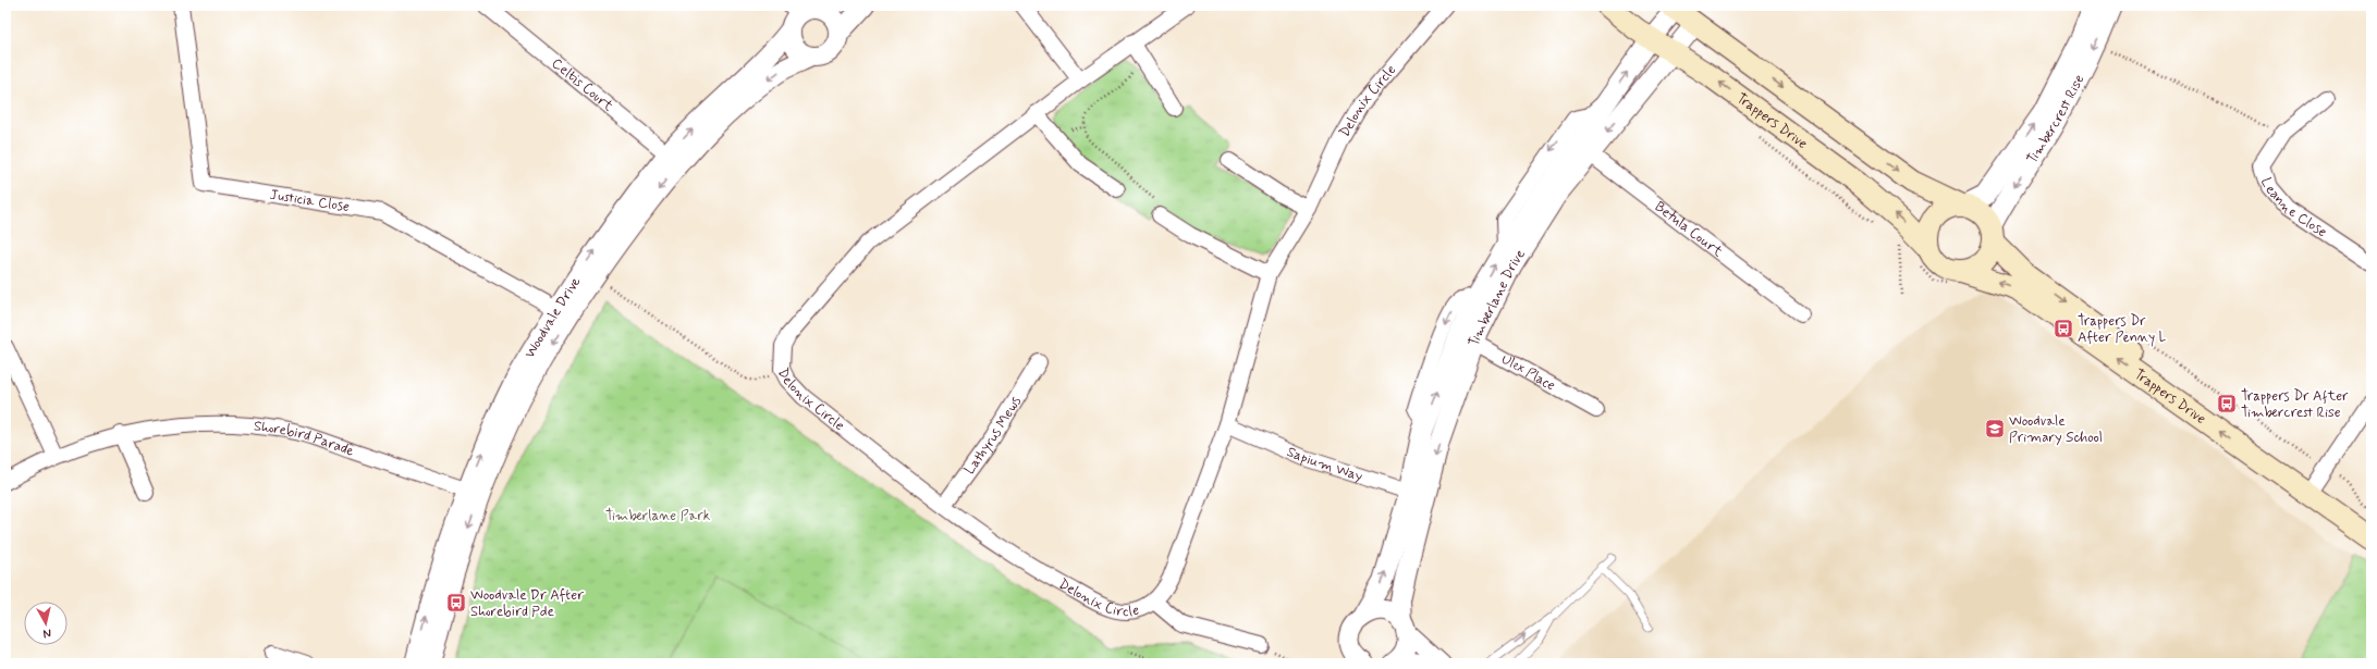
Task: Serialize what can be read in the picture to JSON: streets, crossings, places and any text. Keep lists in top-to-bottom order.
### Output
{
  "streets": {
    "main road": ["Trappers Drive"],
    "street": [
      "Celtis Court",
      "Delonix Circle",
      "Timbercrest Rise",
      "Justicia Close",
      "Leanne Close",
      "Betula Court",
      "Timberlane Drive",
      "Woodvale Drive",
      "Ulex Place",
      "Lathyrus Mews",
      "Shorebird Parade",
      "Sapium Way"
    ]
  },
  "crossings": [
    ["Celtis Court", "Woodvale Drive"],
    ["Delonix Circle", "Lathyrus Mews"],
    ["Delonix Circle", "Sapium Way"],
    ["Timbercrest Rise", "Trappers Drive"],
    ["Trappers Drive", "Timberlane Drive"],
    ["Justicia Close", "Woodvale Drive"],
    ["Betula Court", "Timberlane Drive"],
    ["Timberlane Drive", "Ulex Place"],
    ["Timberlane Drive", "Sapium Way"],
    ["Woodvale Drive", "Shorebird Parade"]
  ],
  "parks": ["Timberlane Park"],
  "places": {
    "bus stop": ["Trappers Dr After Penny L", "Trappers Dr After Timbercrest Rise", "Woodvale Dr After Shorebird Pde"],
    "school or university": ["Woodvale Primary School"]
  },
  "north": "bottom"
}
